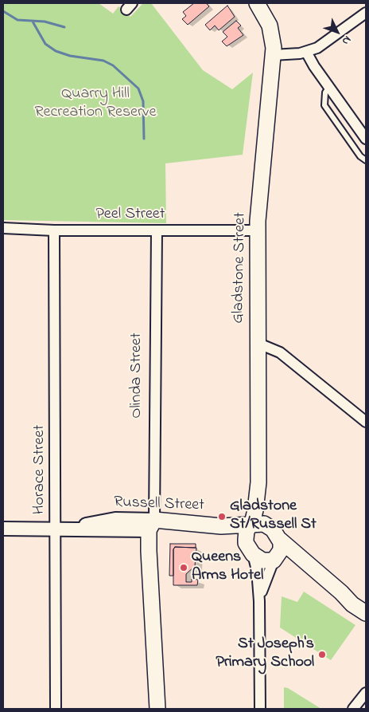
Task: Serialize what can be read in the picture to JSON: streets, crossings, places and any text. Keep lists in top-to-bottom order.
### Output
{
  "streets": {
    "main road": ["Gladstone Street", "Olinda Street", "Russell Street"],
    "street": ["Peel Street", "Horace Street"]
  },
  "crossings": [
    ["Peel Street", "Gladstone Street"],
    ["Peel Street", "Olinda Street"],
    ["Peel Street", "Horace Street"],
    ["Gladstone Street", "Russell Street"],
    ["Olinda Street", "Russell Street"],
    ["Horace Street", "Russell Street"]
  ],
  "parks": ["Quarry Hill Recreation Reserve"],
  "places": ["Gladstone St/Russell St", "Queens Arms Hotel", "St Joseph's Primary School"],
  "north": "bottom right"
}
